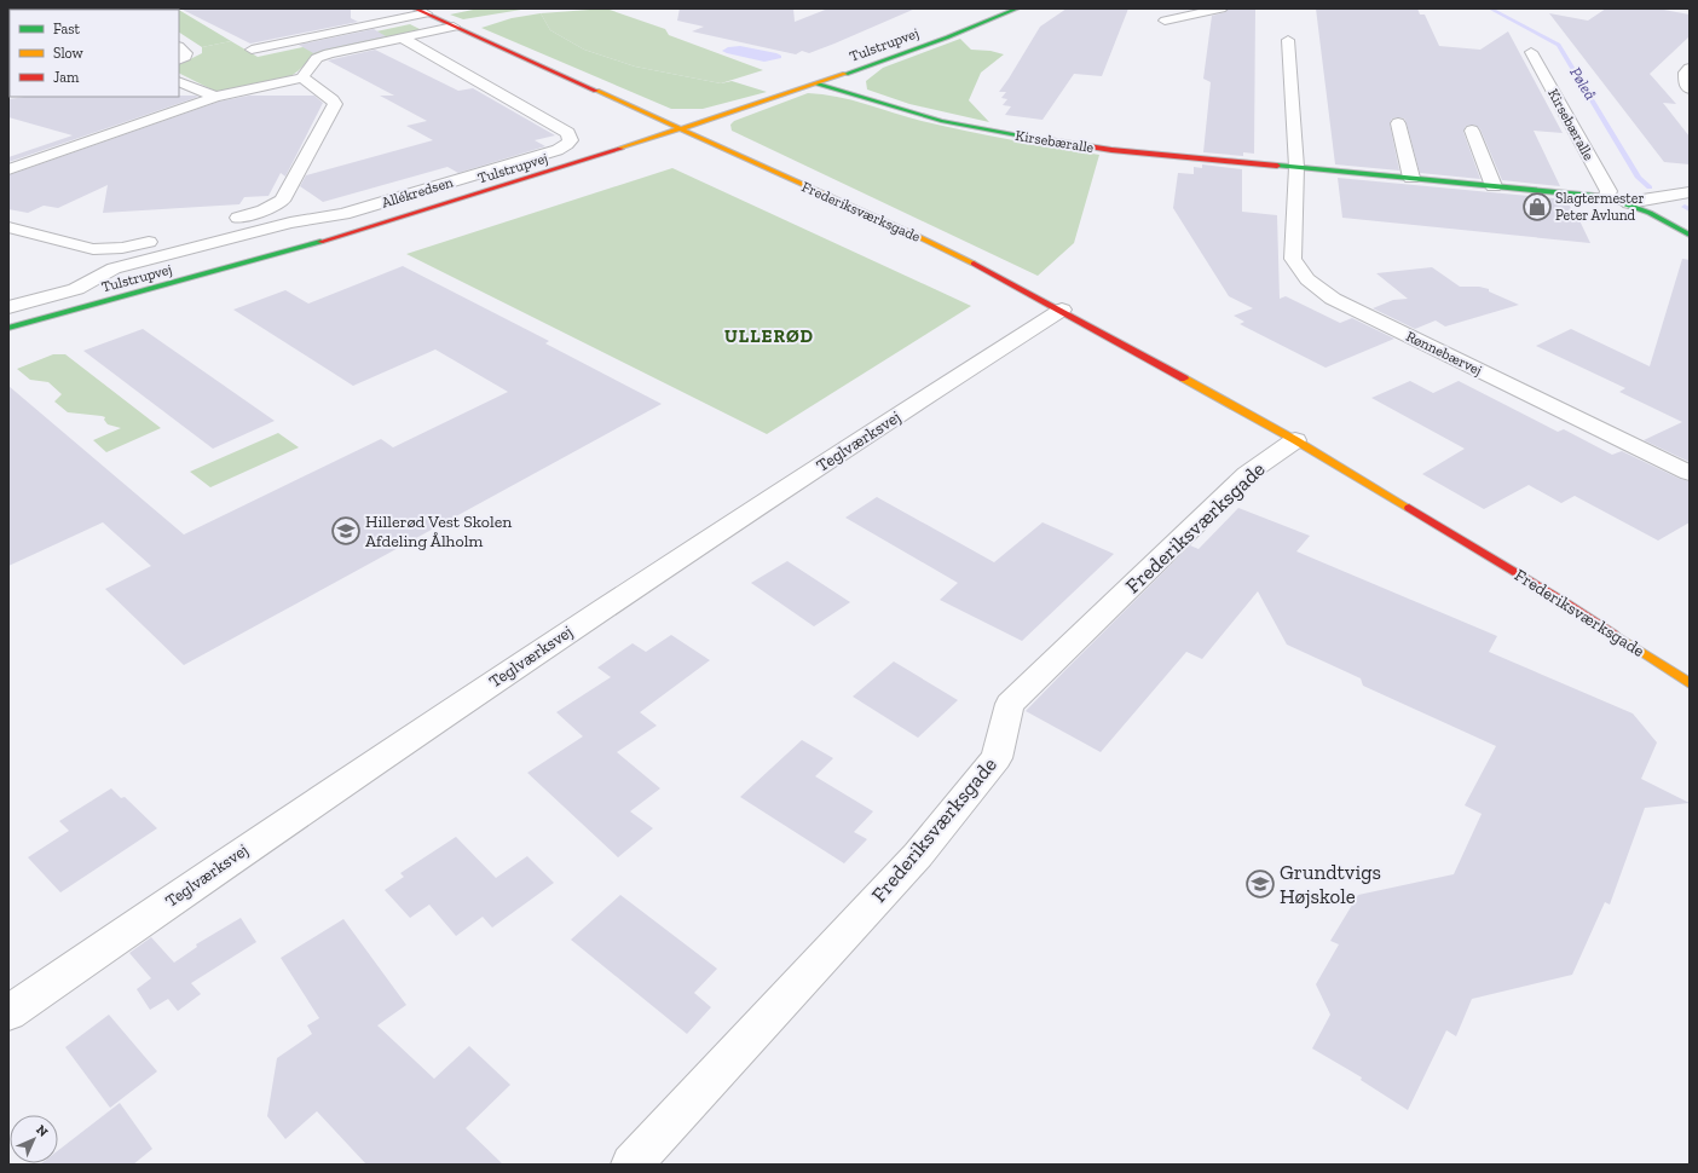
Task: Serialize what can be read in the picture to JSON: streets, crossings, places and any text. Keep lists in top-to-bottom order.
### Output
{
  "streets": {
    "street": [
      "Tulstrupvej",
      "Kirsebæralle",
      "Allékredsen",
      "Frederiksværksgade",
      "Rønnebærvej",
      "Teglværksvej"
    ]
  },
  "crossings": [
    ["Tulstrupvej", "Kirsebæralle"],
    ["Tulstrupvej", "Frederiksværksgade"],
    ["Kirsebæralle", "Rønnebærvej"],
    ["Frederiksværksgade", "Teglværksvej"]
  ],
  "districts": ["ULLERØD"],
  "water": ["Pøleå"],
  "places": {
    "shop": ["Slagtermester Peter Avlund"],
    "school or university": ["Hillerød Vest Skolen Afdeling Ålholm", "Grundtvigs Højskole"]
  },
  "legend": ["Fast", "Slow", "Jam"],
  "north": "top right"
}
